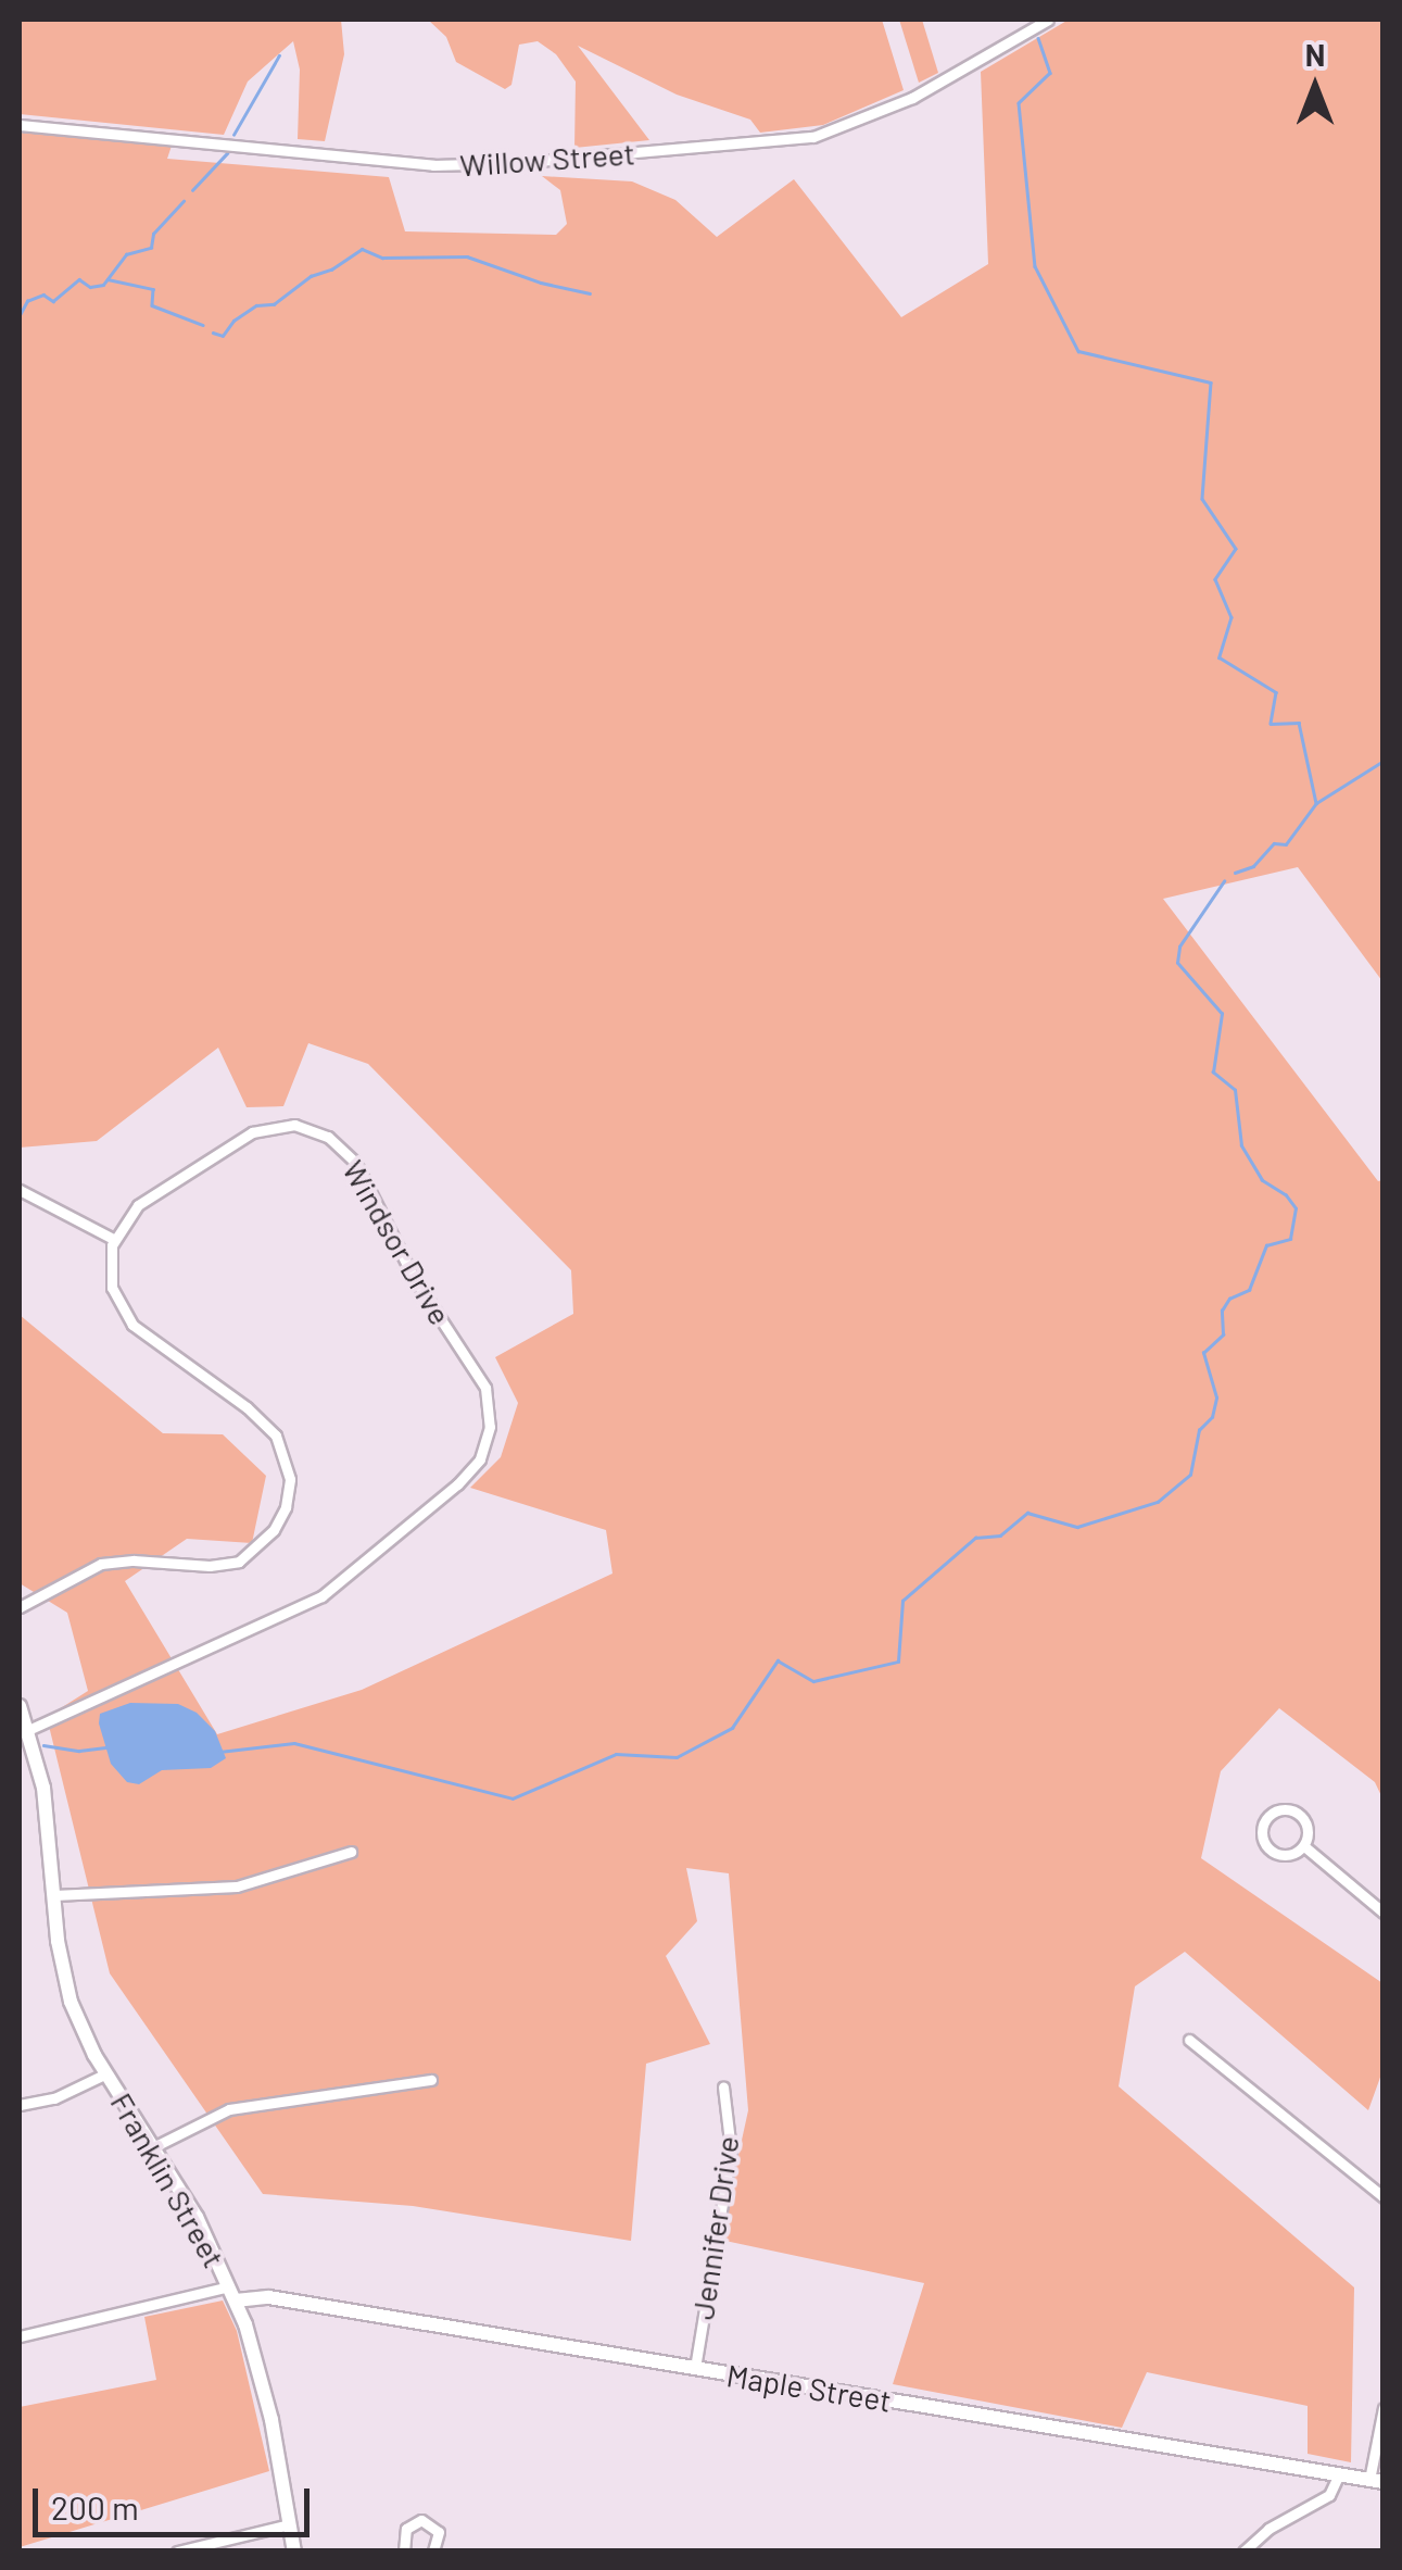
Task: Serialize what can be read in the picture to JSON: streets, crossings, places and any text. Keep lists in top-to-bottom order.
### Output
{
  "streets": {
    "street": [
      "Willow Street",
      "Windsor Drive",
      "Franklin Street",
      "Jennifer Drive",
      "Maple Street"
    ]
  },
  "crossings": [
    ["Windsor Drive", "Franklin Street"],
    ["Franklin Street", "Maple Street"],
    ["Jennifer Drive", "Maple Street"]
  ],
  "scale_bar": "200 m",
  "north": "top"
}
